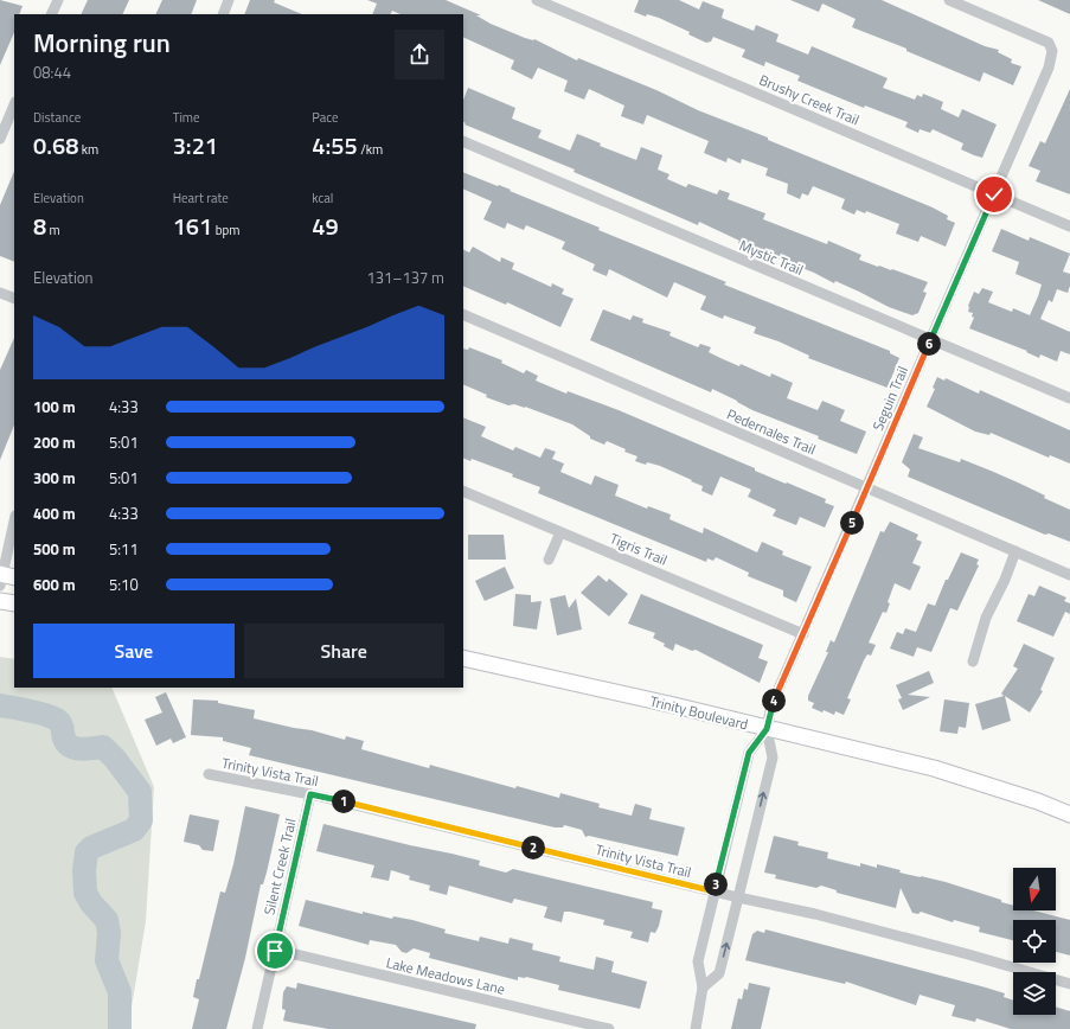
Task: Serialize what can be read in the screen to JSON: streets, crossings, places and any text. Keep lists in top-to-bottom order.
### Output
{
  "streets": {
    "main road": ["Trinity Boulevard"],
    "street": [
      "Brushy Creek Trail",
      "Mystic Trail",
      "Seguin Trail",
      "Pedernales Trail",
      "Tigris Trail",
      "Trinity Vista Trail",
      "Silent Creek Trail",
      "Lake Meadows Lane"
    ]
  },
  "crossings": [
    ["Brushy Creek Trail", "Seguin Trail"],
    ["Mystic Trail", "Seguin Trail"],
    ["Seguin Trail", "Pedernales Trail"],
    ["Seguin Trail", "Tigris Trail"],
    ["Seguin Trail", "Trinity Boulevard"],
    ["Trinity Vista Trail", "Silent Creek Trail"],
    ["Silent Creek Trail", "Lake Meadows Lane"]
  ],
  "north": "bottom",
  "page": {
    "heading": ["Morning run", "08:44"],
    "stats": [
      ["Distance", "0.68 km"],
      ["Time", "3:21"],
      ["Pace", "4:55 /km"],
      ["Elevation", "8 m"],
      ["Heart rate", "161 bpm"],
      ["kcal", "49"]
    ],
    "chart": ["Elevation", "131–137 m"],
    "pins": [
      "6",
      "5",
      "4",
      "1",
      "2",
      "3"
    ],
    "list": [
      {
        "name": "100 m",
        "note": "4:33"
      },
      {
        "name": "200 m",
        "note": "5:01"
      },
      {
        "name": "300 m",
        "note": "5:01"
      },
      {
        "name": "400 m",
        "note": "4:33"
      },
      {
        "name": "500 m",
        "note": "5:11"
      },
      {
        "name": "600 m",
        "note": "5:10"
      }
    ],
    "buttons": ["Save", "Share"]
  }
}
